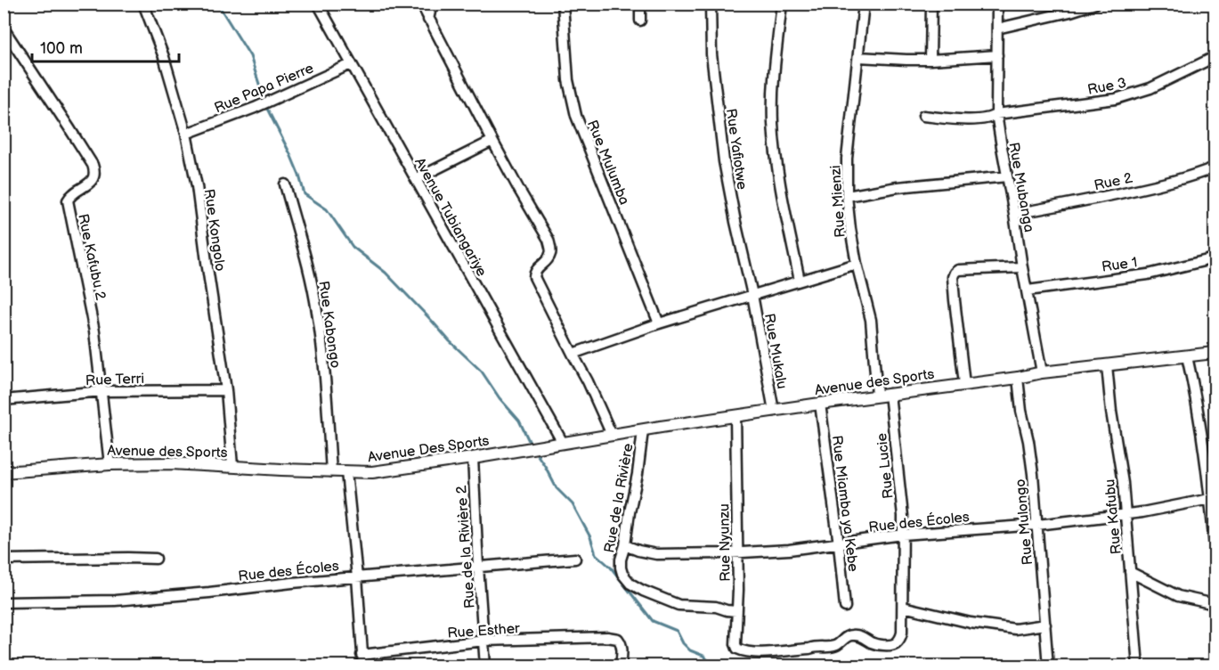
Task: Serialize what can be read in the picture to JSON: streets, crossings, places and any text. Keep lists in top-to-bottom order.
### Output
{
  "streets": {
    "street": [
      "Rue 3",
      "Rue Papa Pierre",
      "Rue Yafiotwe",
      "Rue Mulumba",
      "Rue 2",
      "Rue Mubanga",
      "Rue Mienzi",
      "Avenue Tubiangariye",
      "Rue Kongolo",
      "Rue Kafubu 2",
      "Rue 1",
      "Rue Kabongo",
      "Rue Mukalu",
      "Rue Terri",
      "Avenue des Sports",
      "Avenue Des Sports",
      "Rue Lucie",
      "Rue de la Rivière",
      "Rue Miamba ya Kebe",
      "Rue Kafubu",
      "Rue des Écoles",
      "Rue Mulongo",
      "Rue Nyunzu",
      "Rue de la Rivière 2",
      "Rue Esther"
    ]
  },
  "crossings": [
    ["Rue 3", "Rue Mubanga"],
    ["Rue Papa Pierre", "Avenue Tubiangariye"],
    ["Rue Papa Pierre", "Rue Kongolo"],
    ["Rue Yafiotwe", "Rue Mukalu"],
    ["Rue 2", "Rue Mubanga"],
    ["Rue Mubanga", "Rue 1"],
    ["Rue Mubanga", "Avenue des Sports"],
    ["Rue Mienzi", "Avenue des Sports"],
    ["Avenue Tubiangariye", "Avenue des Sports"],
    ["Rue Kongolo", "Rue Terri"],
    ["Rue Kongolo", "Avenue des Sports"],
    ["Rue Kafubu 2", "Rue Terri"],
    ["Rue Kafubu 2", "Avenue des Sports"],
    ["Rue Kabongo", "Avenue des Sports"],
    ["Rue Kabongo", "Avenue Des Sports"],
    ["Rue Mukalu", "Avenue des Sports"],
    ["Avenue des Sports", "Avenue Des Sports"],
    ["Avenue des Sports", "Rue Lucie"],
    ["Avenue des Sports", "Rue de la Rivière"],
    ["Avenue des Sports", "Rue Miamba ya Kebe"],
    ["Avenue des Sports", "Rue Kafubu"],
    ["Avenue des Sports", "Rue Mulongo"],
    ["Avenue des Sports", "Rue Nyunzu"],
    ["Avenue Des Sports", "Rue de la Rivière 2"],
    ["Rue Lucie", "Rue des Écoles"],
    ["Rue Lucie", "Rue Nyunzu"],
    ["Rue de la Rivière", "Rue des Écoles"],
    ["Rue de la Rivière", "Rue Nyunzu"],
    ["Rue Miamba ya Kebe", "Rue des Écoles"],
    ["Rue Kafubu", "Rue des Écoles"],
    ["Rue des Écoles", "Rue Mulongo"],
    ["Rue des Écoles", "Rue Nyunzu"],
    ["Rue des Écoles", "Rue de la Rivière 2"],
    ["Rue de la Rivière 2", "Rue Esther"]
  ],
  "scale_bar": "100 m"
}
